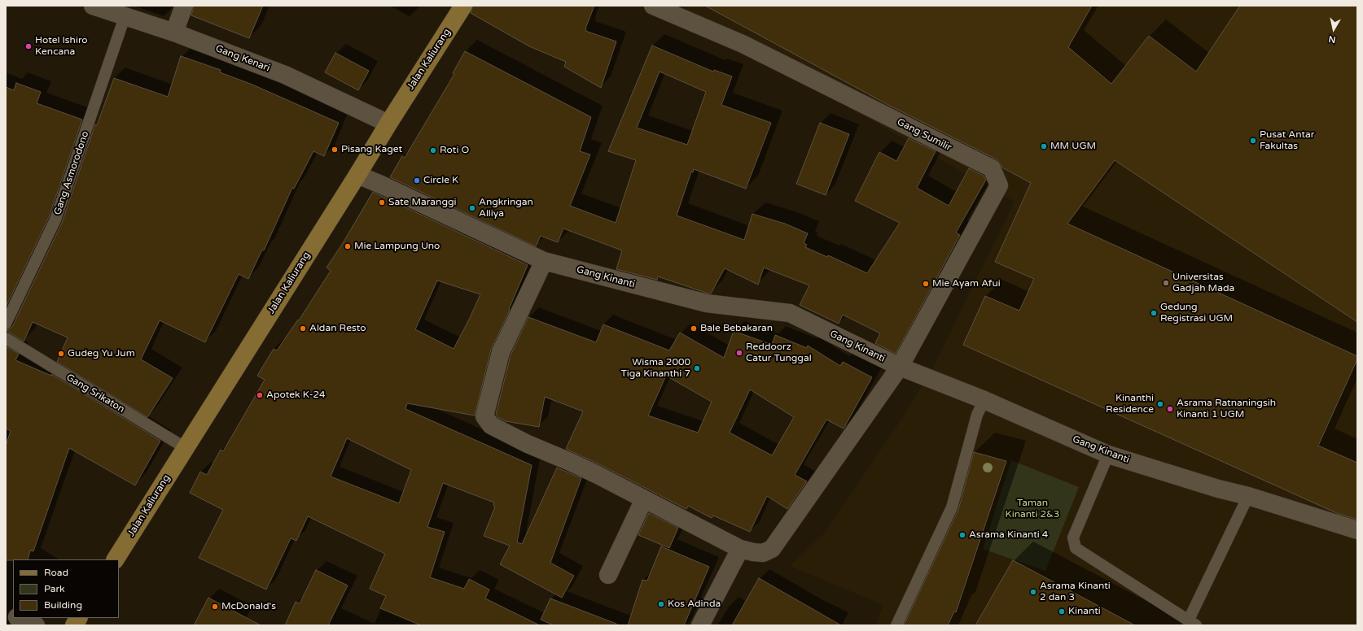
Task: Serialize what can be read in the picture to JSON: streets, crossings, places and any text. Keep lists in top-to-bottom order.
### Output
{
  "streets": {
    "main road": ["Jalan Kaliurang"],
    "street": ["Gang Kenari", "Gang Sumilir", "Gang Kinanti"],
    "lane": ["Gang Asmorodono", "Gang Srikaton"]
  },
  "crossings": [
    ["Gang Kenari", "Jalan Kaliurang"],
    ["Gang Kenari", "Gang Asmorodono"],
    ["Jalan Kaliurang", "Gang Kinanti"],
    ["Jalan Kaliurang", "Gang Srikaton"],
    ["Gang Sumilir", "Gang Kinanti"]
  ],
  "parks": ["Taman Kinanti 2&3"],
  "places": [
    "Hotel Ishiro Kencana",
    "Pusat Antar Fakultas",
    "MM UGM",
    "Pisang Kaget",
    "Roti O",
    "Circle K",
    "Sate Maranggi",
    "Angkringan Alliya",
    "Mie Lampung Uno",
    "Universitas Gadjah Mada",
    "Mie Ayam Afui",
    "Gedung Registrasi UGM",
    "Aldan Resto",
    "Bale Bebakaran",
    "Reddoorz Catur Tunggal",
    "Gudeg Yu Jum",
    "Wisma 2000 Tiga Kinanthi 7",
    "Apotek K-24",
    "Kinanthi Residence",
    "Asrama Ratnaningsih Kinanti 1 UGM",
    "Asrama Kinanti 4",
    "Asrama Kinanti 2 dan 3",
    "Kos Adinda",
    "McDonald's",
    "Kinanti"
  ],
  "legend": ["Road", "Park", "Building"],
  "north": "bottom"
}
